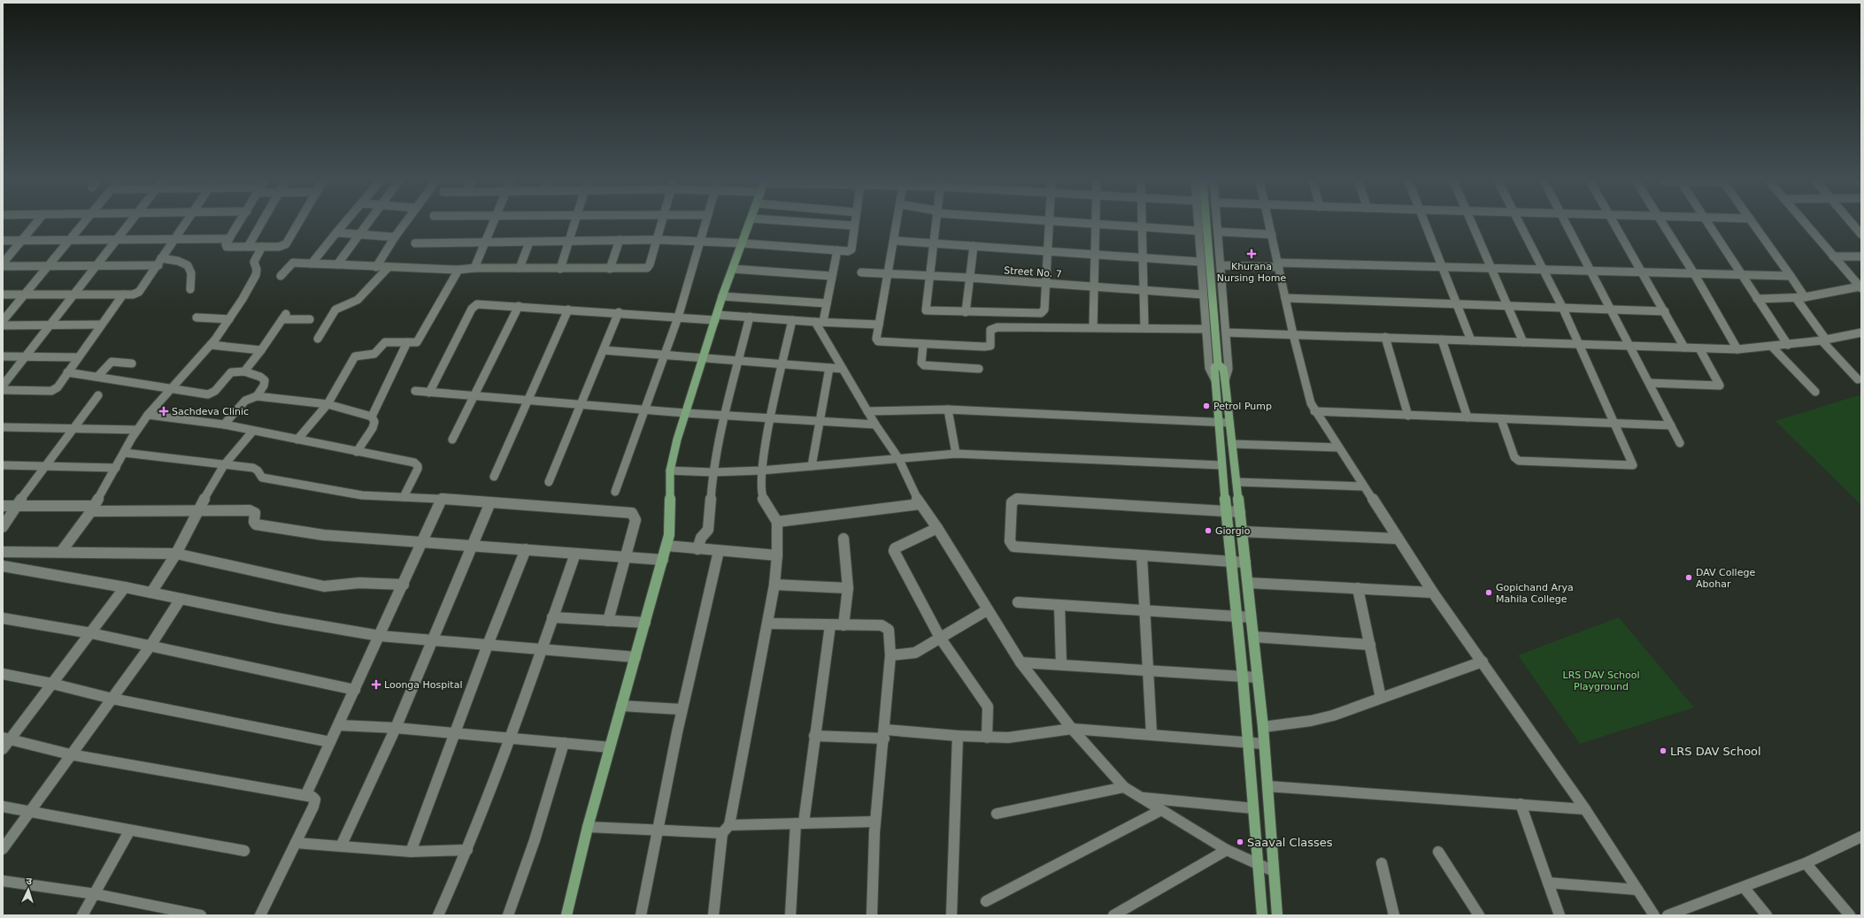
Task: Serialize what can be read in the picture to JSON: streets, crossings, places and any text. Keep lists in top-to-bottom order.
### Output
{
  "streets": {
    "street": ["Street No. 7"]
  },
  "parks": ["LRS DAV School Playground"],
  "places": {
    "health": ["Khurana Nursing Home", "Sachdeva Clinic", "Loonga Hospital"],
    "other": [
      "Petrol Pump",
      "Giorgio",
      "DAV College Abohar",
      "Gopichand Arya Mahila College",
      "LRS DAV School",
      "Saaval Classes"
    ]
  },
  "north": "top"
}
